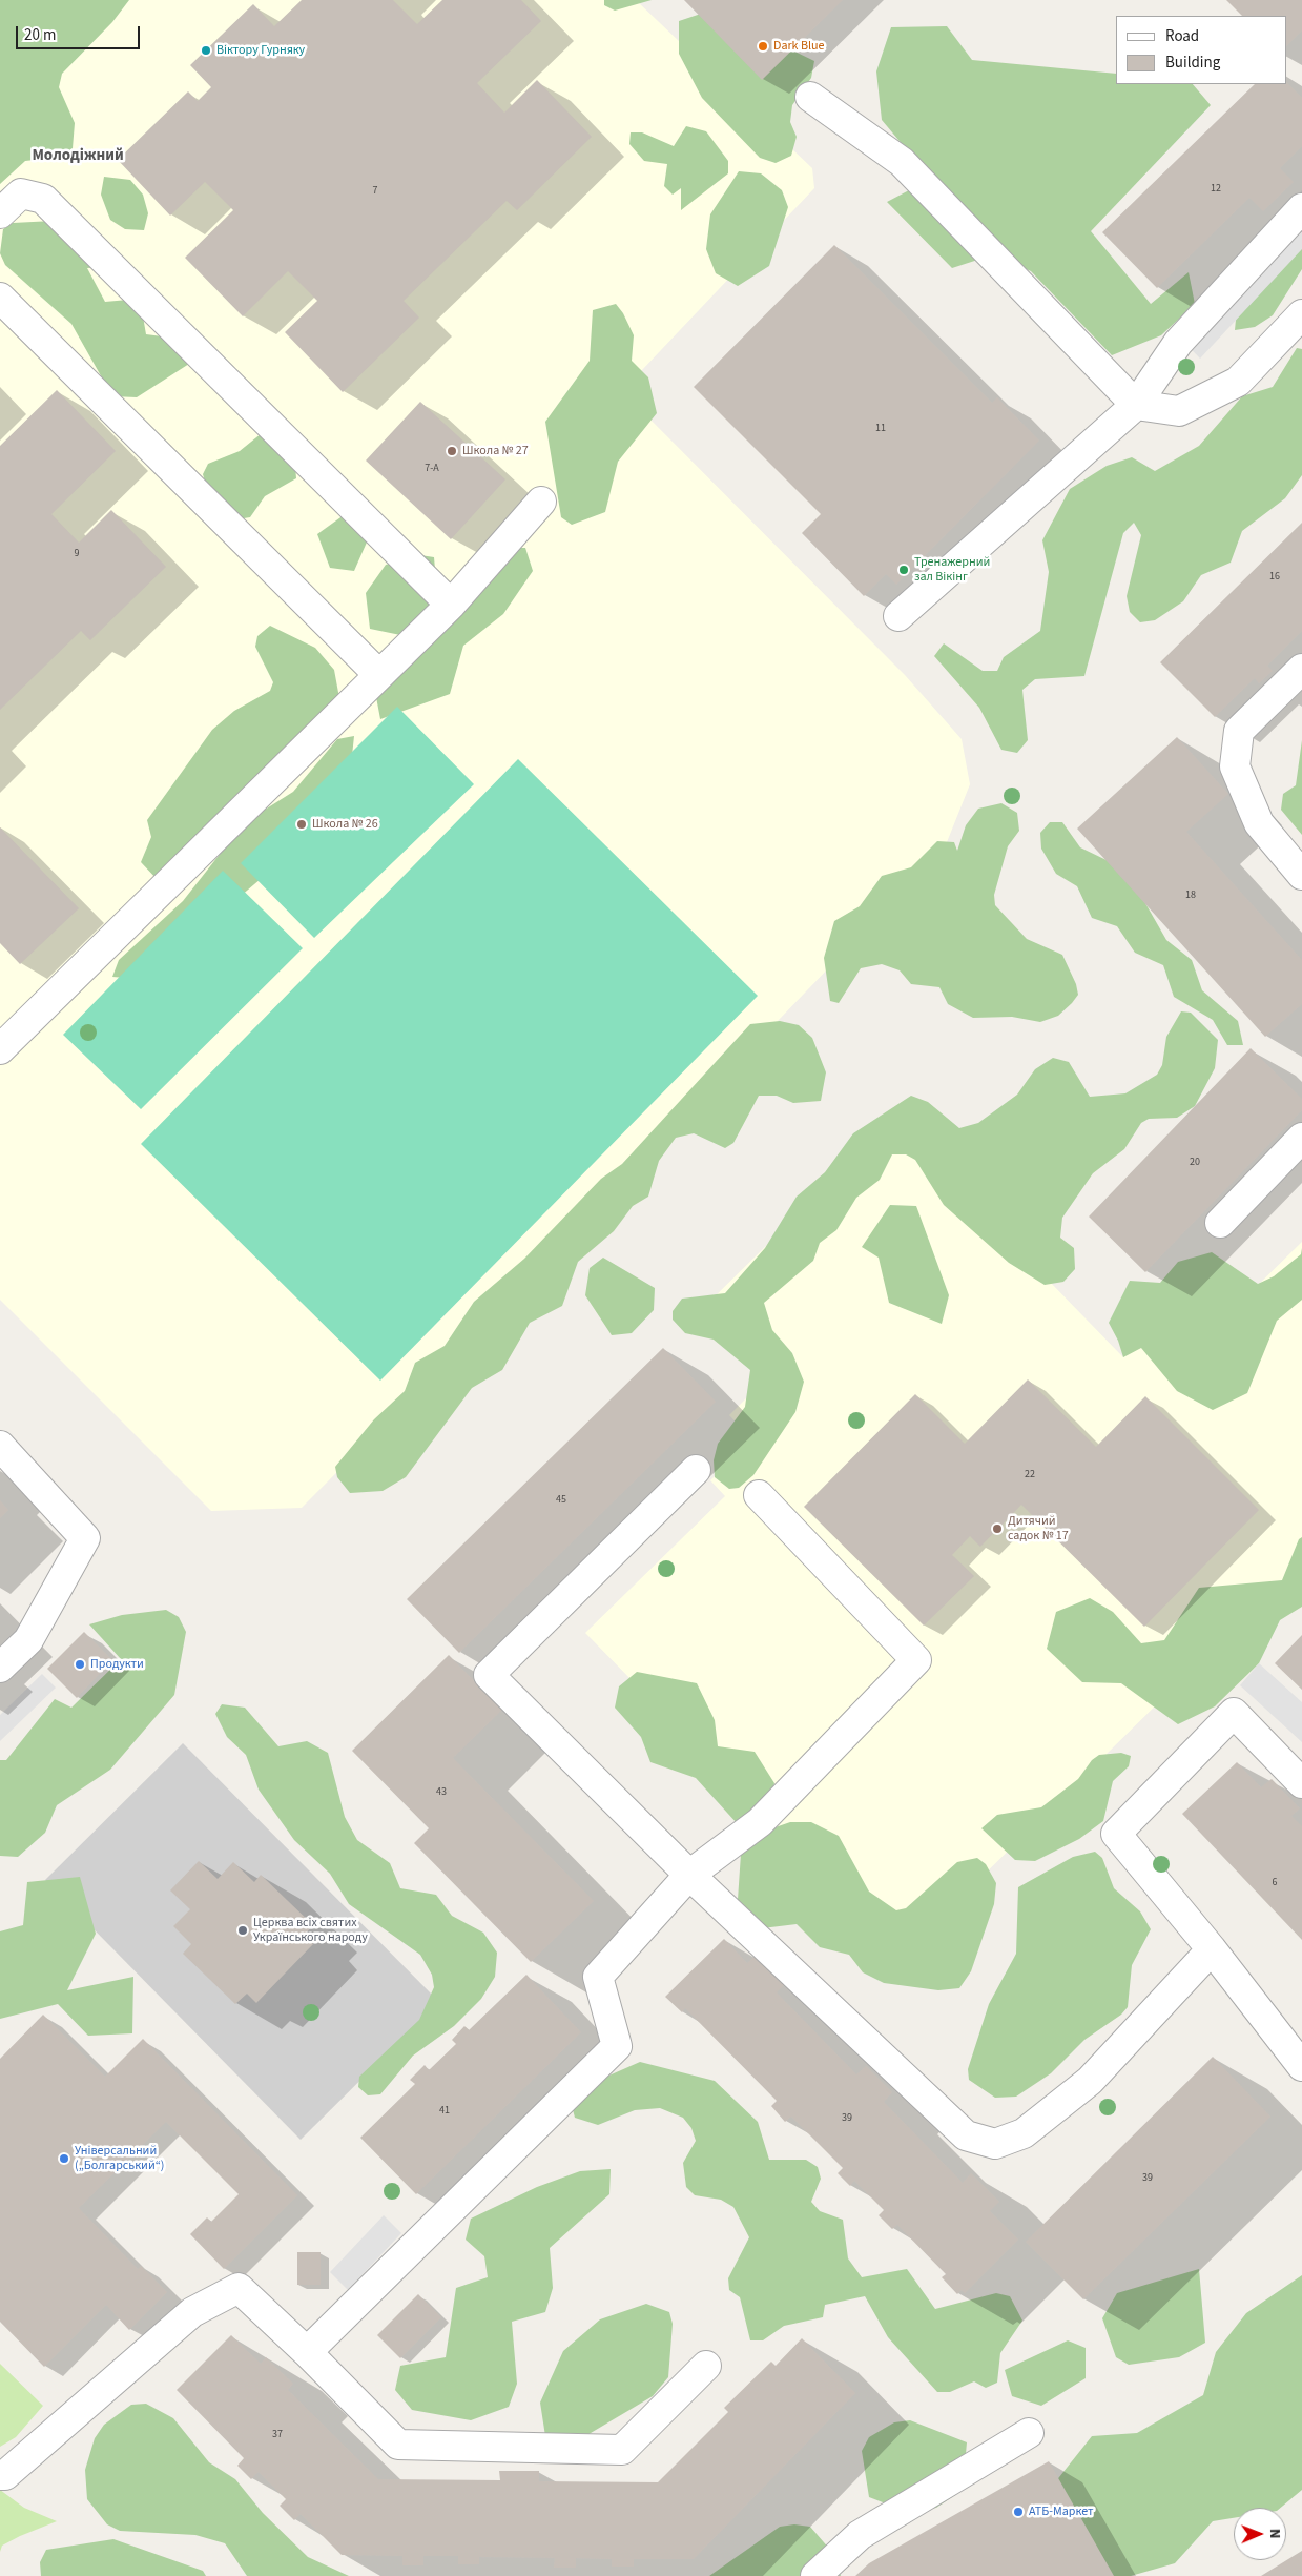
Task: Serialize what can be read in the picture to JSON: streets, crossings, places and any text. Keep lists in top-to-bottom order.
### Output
{
  "districts": ["Молодіжний"],
  "places": [
    "Dark Blue",
    "Віктору Гурняку",
    "Школа № 27",
    "Тренажерний зал Вікінг",
    "Школа № 26",
    "Дитячий садок № 17",
    "Продукти",
    "Церква всіх святих Українського народу",
    "Універсальний („Болгарський“)",
    "АТБ-Маркет"
  ],
  "house_numbers": [
    "12",
    "7",
    "11",
    "7-А",
    "9",
    "16",
    "18",
    "20",
    "22",
    "45",
    "43",
    "6",
    "41",
    "39",
    "39",
    "37"
  ],
  "legend": ["Road", "Building"],
  "scale_bar": "20 m",
  "north": "right"
}
